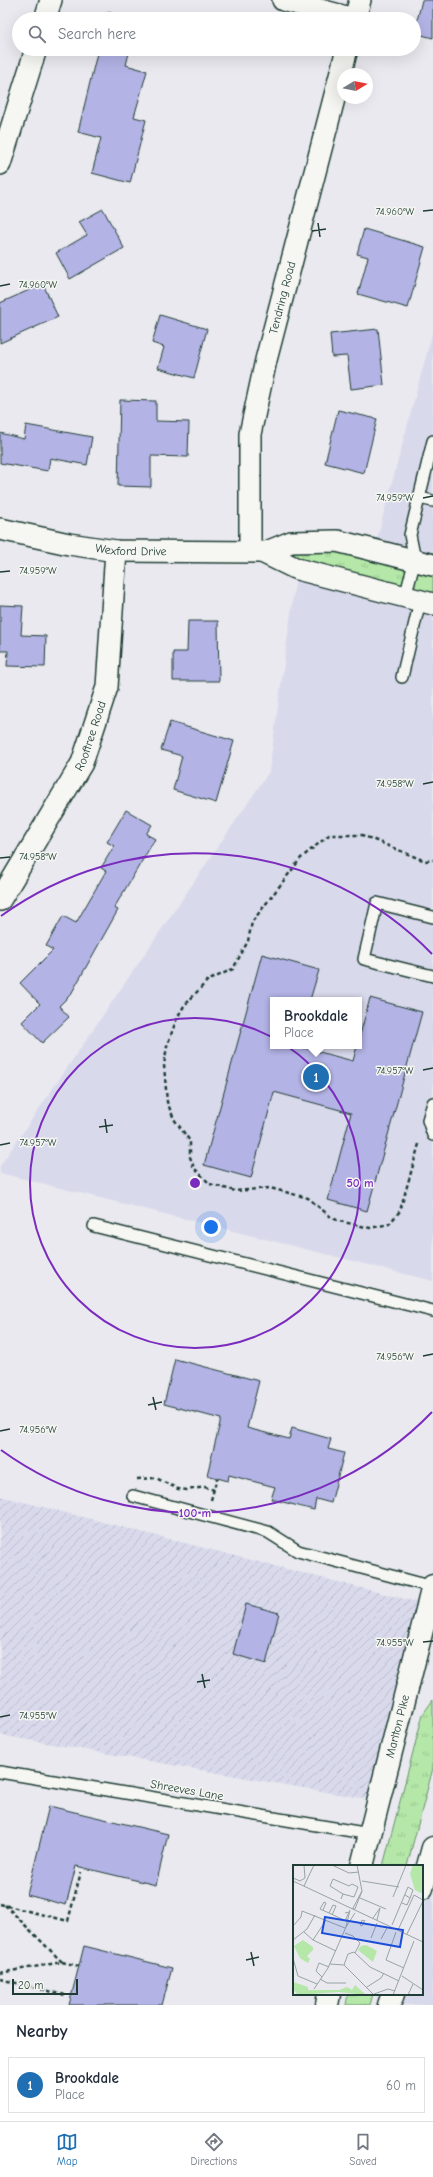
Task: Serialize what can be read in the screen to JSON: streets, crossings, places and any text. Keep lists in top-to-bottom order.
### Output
{
  "streets": {
    "highway": ["Marlton Pike"],
    "street": ["Tendring Road", "Wexford Drive", "Rooftree Road"],
    "lane": ["Shreeves Lane"]
  },
  "crossings": [
    ["Tendring Road", "Wexford Drive"],
    ["Wexford Drive", "Rooftree Road"],
    ["Marlton Pike", "Shreeves Lane"]
  ],
  "scale_bar": "20 m",
  "north": "right",
  "page": {
    "search": "Search here",
    "popup": ["Brookdale", "Place"],
    "pins": "1",
    "scale": "20 m",
    "heading": "Nearby",
    "list": [
      {
        "mark": "1",
        "name": "Brookdale",
        "note": "Place",
        "value": "60 m"
      }
    ],
    "nav": ["Map", "Directions", "Saved"]
  },
  "coordinates": [
    "74.960°W",
    "74.959°W",
    "74.958°W",
    "74.957°W",
    "74.956°W",
    "74.955°W"
  ],
  "rings": ["50 m", "100 m"]
}
